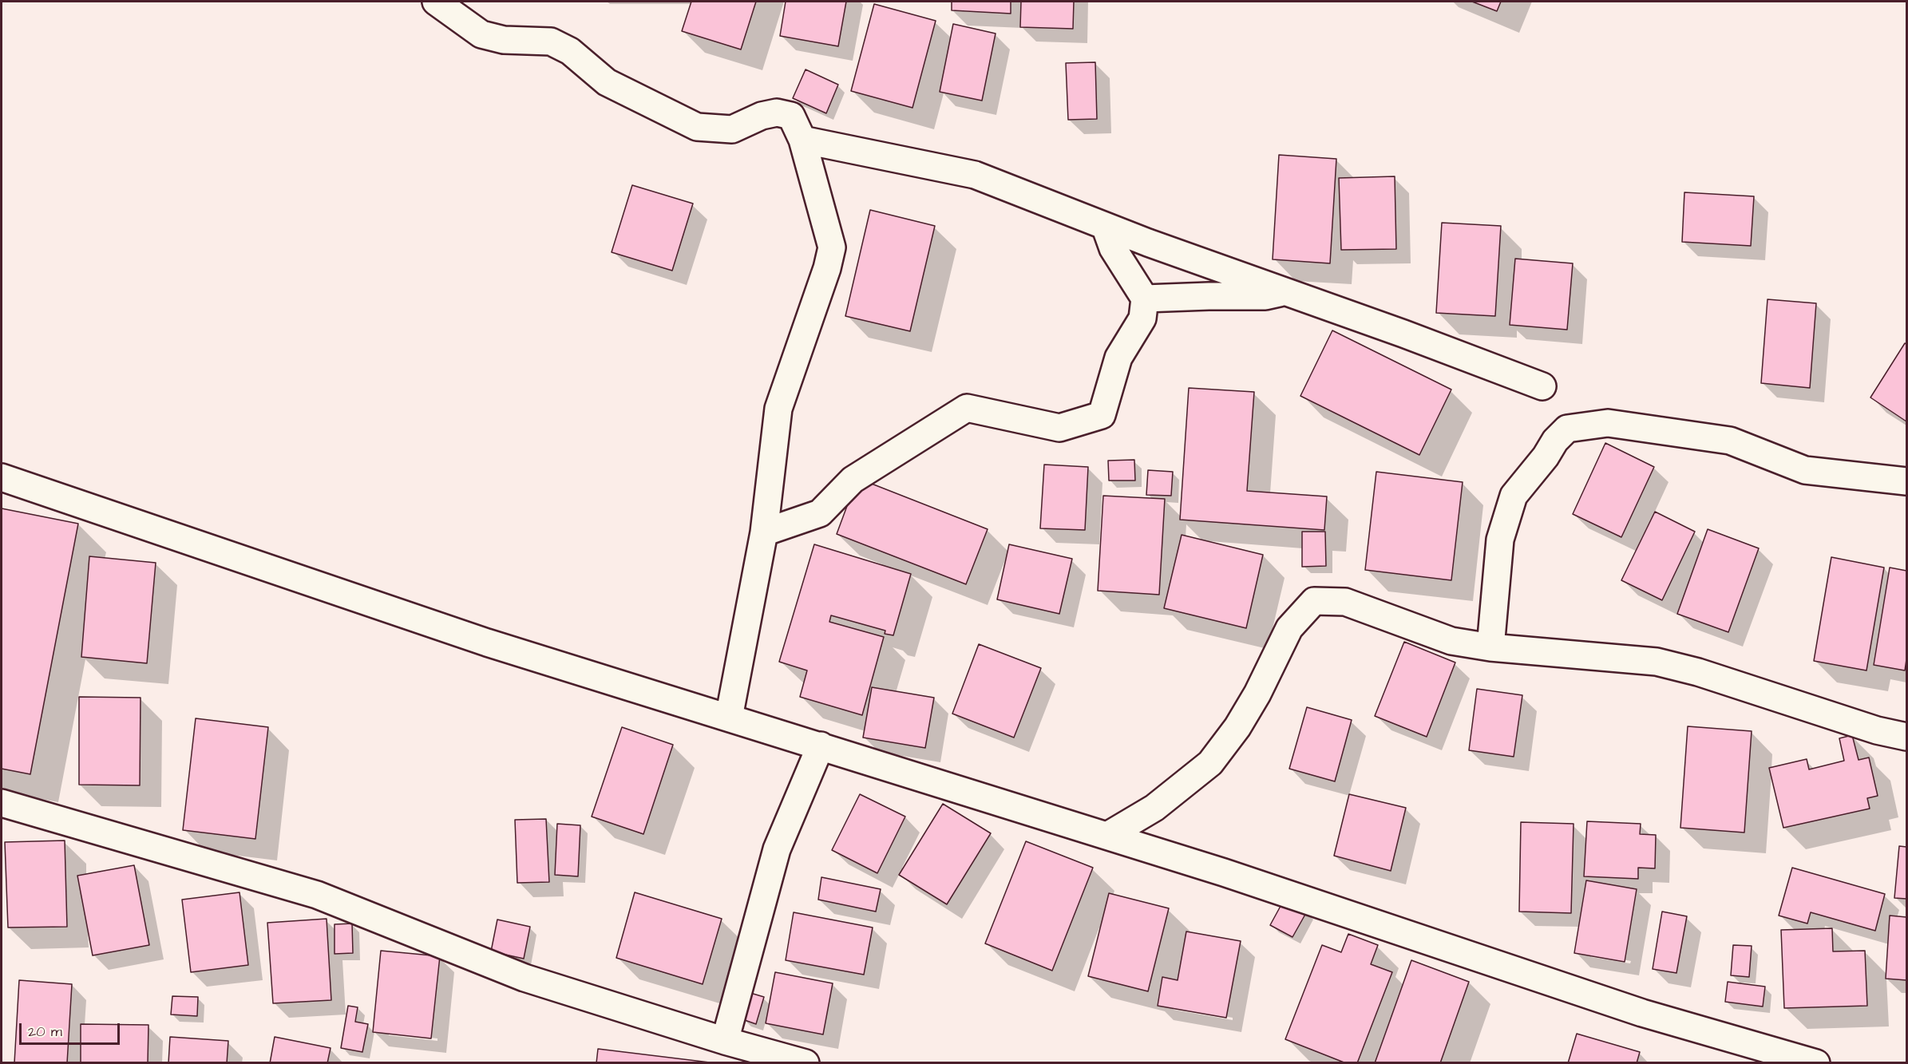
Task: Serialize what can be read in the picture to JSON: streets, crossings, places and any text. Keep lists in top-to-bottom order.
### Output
{
  "scale_bar": "20 m"
}
